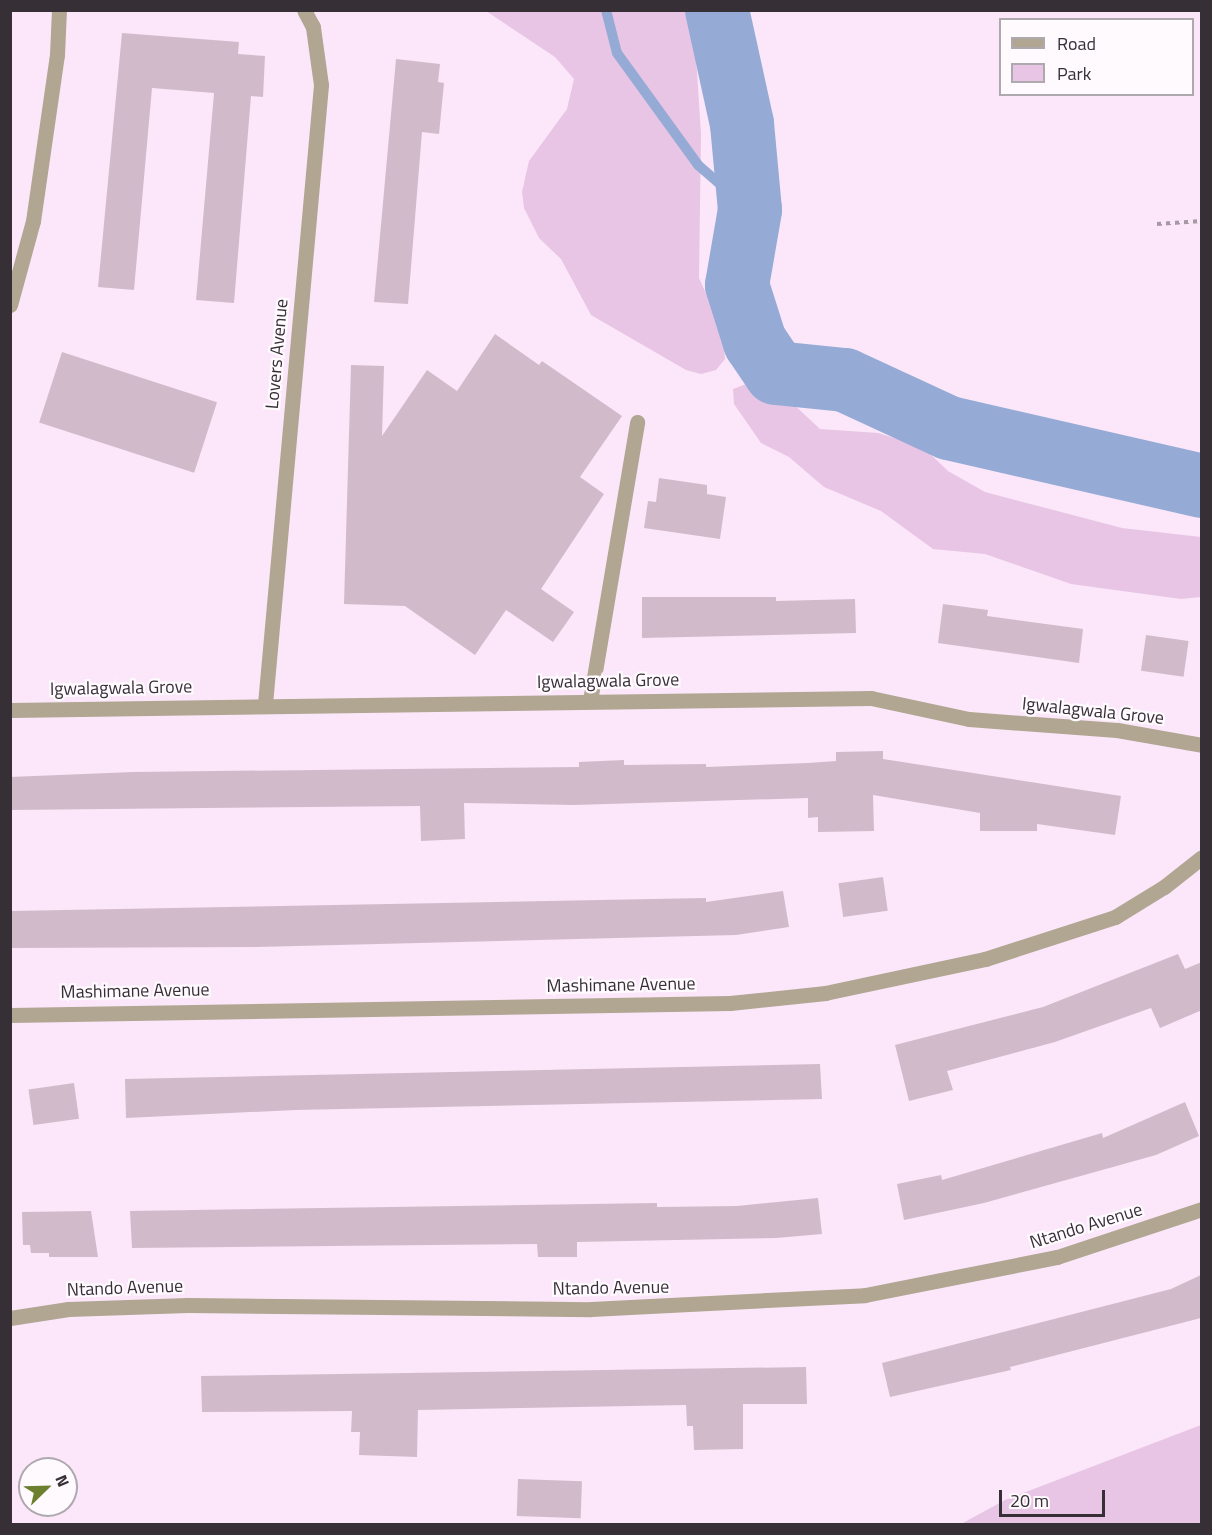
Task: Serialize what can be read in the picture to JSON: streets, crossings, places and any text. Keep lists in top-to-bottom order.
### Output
{
  "streets": {
    "street": [
      "Lovers Avenue",
      "Igwalagwala Grove",
      "Mashimane Avenue",
      "Ntando Avenue"
    ]
  },
  "crossings": [
    ["Lovers Avenue", "Igwalagwala Grove"]
  ],
  "legend": ["Road", "Park"],
  "scale_bar": "20 m",
  "north": "top right"
}
